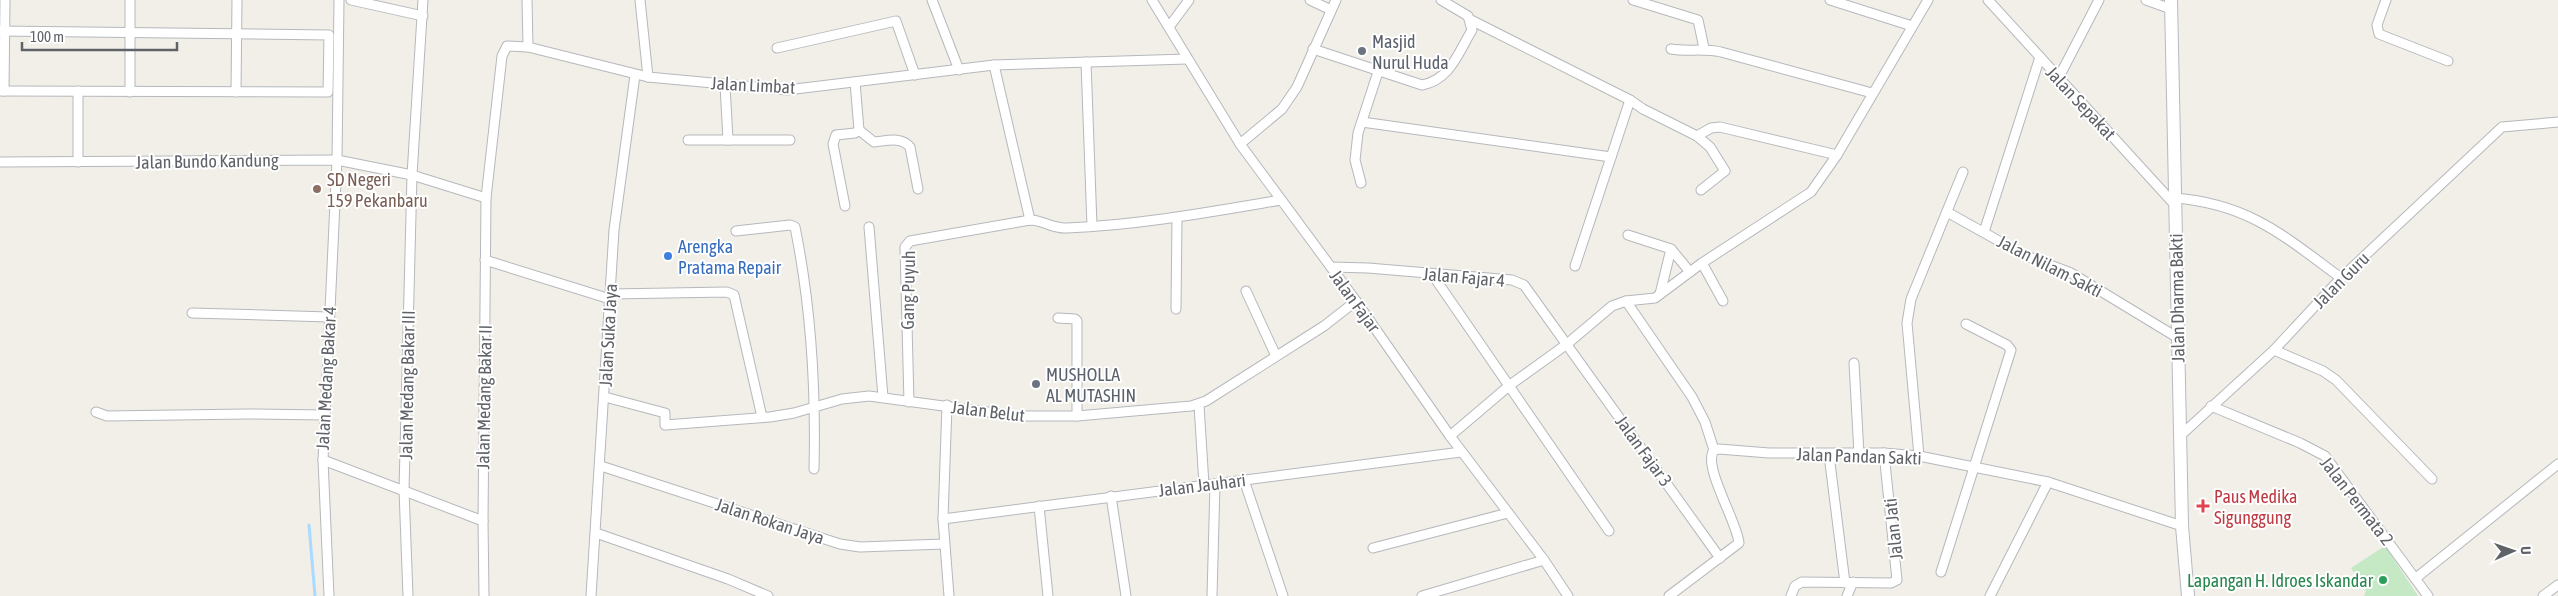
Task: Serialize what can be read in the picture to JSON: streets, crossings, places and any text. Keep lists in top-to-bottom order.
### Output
{
  "streets": {
    "main road": ["Jalan Dharma Bakti"],
    "street": [
      "Jalan Limbat",
      "Jalan Sepakat",
      "Jalan Bundo Kandung",
      "Jalan Nilam Sakti",
      "Jalan Fajar 4",
      "Jalan Guru",
      "Gang Puyuh",
      "Jalan Fajar",
      "Jalan Suka Jaya",
      "Jalan Medang Bakar 4",
      "Jalan Medang Bakar III",
      "Jalan Medang Bakar II",
      "Jalan Belut",
      "Jalan Fajar 3",
      "Jalan Pandan Sakti",
      "Jalan Jauhari",
      "Jalan Permata 2",
      "Jalan Rokan Jaya",
      "Jalan Jati"
    ]
  },
  "crossings": [
    ["Jalan Limbat", "Jalan Bundo Kandung"],
    ["Jalan Limbat", "Jalan Fajar"],
    ["Jalan Limbat", "Jalan Suka Jaya"],
    ["Jalan Limbat", "Jalan Medang Bakar II"],
    ["Jalan Sepakat", "Jalan Dharma Bakti"],
    ["Jalan Bundo Kandung", "Jalan Medang Bakar 4"],
    ["Jalan Bundo Kandung", "Jalan Medang Bakar III"],
    ["Jalan Bundo Kandung", "Jalan Medang Bakar II"],
    ["Jalan Nilam Sakti", "Jalan Dharma Bakti"],
    ["Jalan Fajar 4", "Jalan Fajar"],
    ["Jalan Fajar 4", "Jalan Fajar 3"],
    ["Jalan Guru", "Jalan Dharma Bakti"],
    ["Jalan Guru", "Jalan Permata 2"],
    ["Gang Puyuh", "Jalan Belut"],
    ["Jalan Dharma Bakti", "Jalan Pandan Sakti"],
    ["Jalan Fajar", "Jalan Belut"],
    ["Jalan Fajar", "Jalan Jauhari"],
    ["Jalan Suka Jaya", "Jalan Belut"],
    ["Jalan Suka Jaya", "Jalan Rokan Jaya"],
    ["Jalan Pandan Sakti", "Jalan Jati"]
  ],
  "places": {
    "other": [
      "Masjid Nurul Huda",
      "SD Negeri 159 Pekanbaru",
      "Arengka Pratama Repair",
      "MUSHOLLA AL MUTASHIN",
      "Lapangan H. Idroes Iskandar"
    ],
    "health": ["Paus Medika Sigunggung"]
  },
  "scale_bar": "100 m",
  "north": "right"
}
